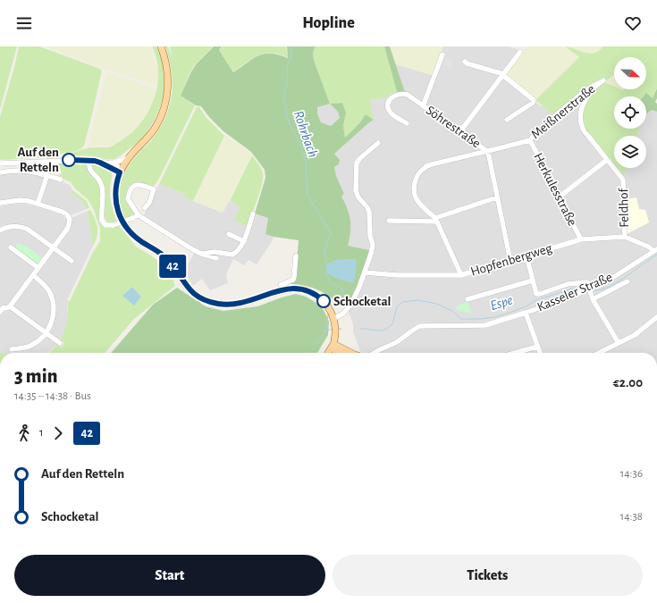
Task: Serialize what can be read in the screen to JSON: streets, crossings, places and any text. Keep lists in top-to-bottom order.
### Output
{
  "streets": {
    "street": [
      "Meißnerstraße",
      "Söhrestraße",
      "Herkulesstraße",
      "Feldhof",
      "Hopfenbergweg",
      "Kasseler Straße"
    ]
  },
  "crossings": [
    ["Meißnerstraße", "Söhrestraße"],
    ["Meißnerstraße", "Herkulesstraße"],
    ["Meißnerstraße", "Feldhof"],
    ["Meißnerstraße", "Hopfenbergweg"],
    ["Söhrestraße", "Hopfenbergweg"],
    ["Herkulesstraße", "Hopfenbergweg"],
    ["Feldhof", "Hopfenbergweg"],
    ["Hopfenbergweg", "Kasseler Straße"]
  ],
  "water": ["Rohrbach", "Espe"],
  "places": ["Auf den Retteln", "Schocketal"],
  "lines": ["bus line 42"],
  "north": "right",
  "page": {
    "header": "Hopline",
    "on_map": "42",
    "heading": ["3 min", "14:35 – 14:38 · Bus", "€2.00"],
    "legs": ["1", "42"],
    "list": [
      {
        "name": "Auf den Retteln",
        "value": "14:36"
      },
      {
        "name": "Schocketal",
        "value": "14:38"
      }
    ],
    "buttons": ["Start", "Tickets"]
  }
}
